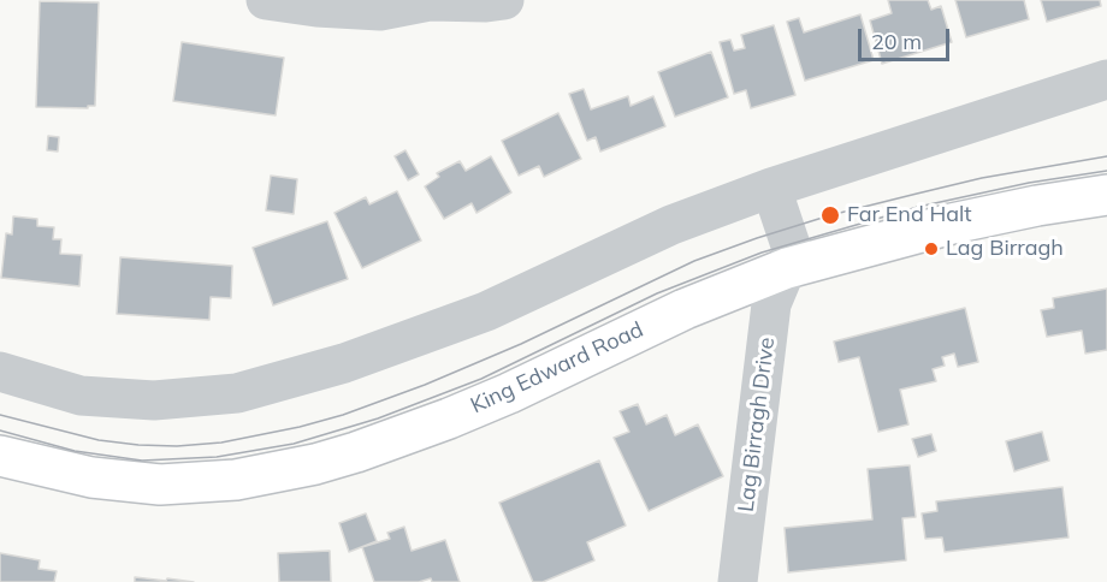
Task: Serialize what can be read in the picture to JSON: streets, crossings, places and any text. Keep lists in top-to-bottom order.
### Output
{
  "streets": {
    "main road": ["King Edward Road"],
    "street": ["Lag Birragh Drive"]
  },
  "crossings": [
    ["King Edward Road", "Lag Birragh Drive"]
  ],
  "places": ["Far End Halt", "Lag Birragh"],
  "scale_bar": "20 m"
}
